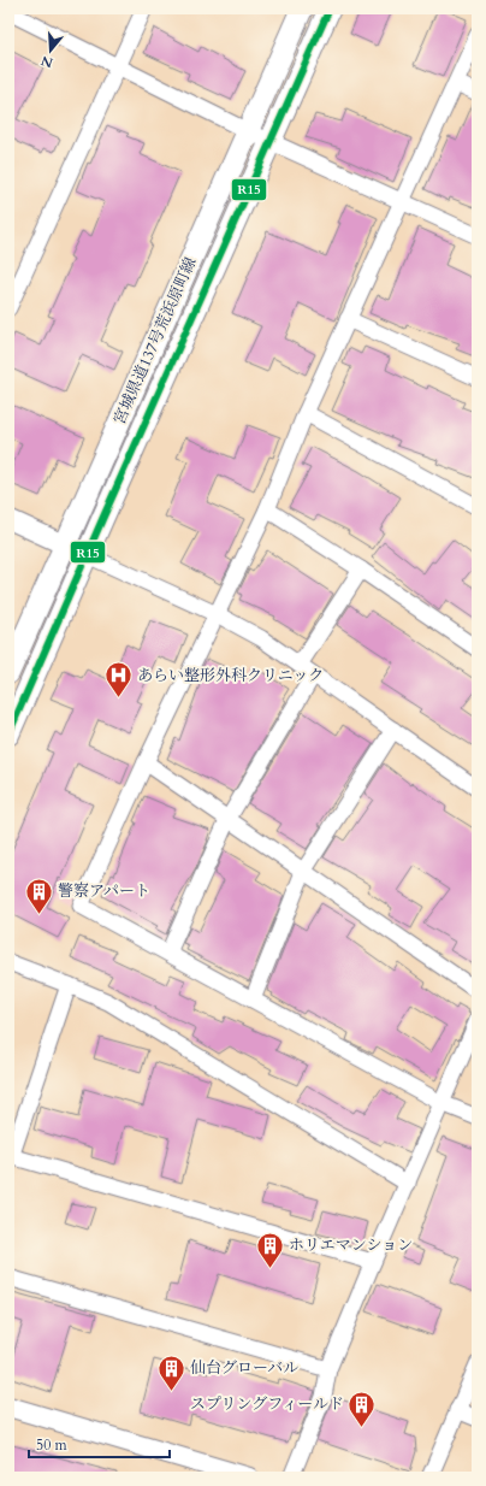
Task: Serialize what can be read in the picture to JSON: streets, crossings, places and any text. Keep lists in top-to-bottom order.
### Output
{
  "streets": {
    "main road": ["宮城県道137号荒浜原町線"]
  },
  "places": {
    "hospital": ["あらい整形外科クリニック"],
    "building": [
      "警察アパート",
      "ホリエマンション",
      "仙台グローバル",
      "スプリングフィールド"
    ]
  },
  "lines": ["transit line R15"],
  "scale_bar": "50 m",
  "north": "bottom"
}
